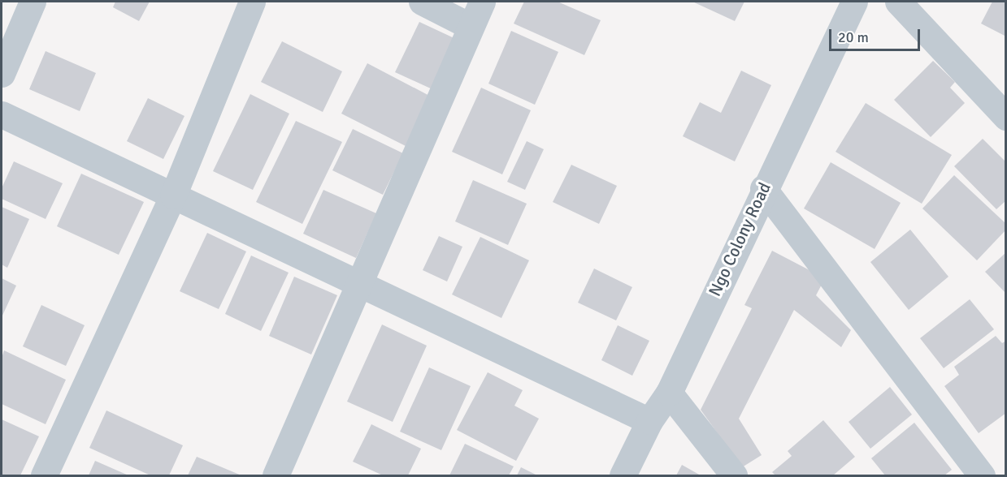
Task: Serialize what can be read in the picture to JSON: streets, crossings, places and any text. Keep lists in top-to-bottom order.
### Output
{
  "streets": {
    "street": ["Ngo Colony Road"]
  },
  "scale_bar": "20 m"
}
